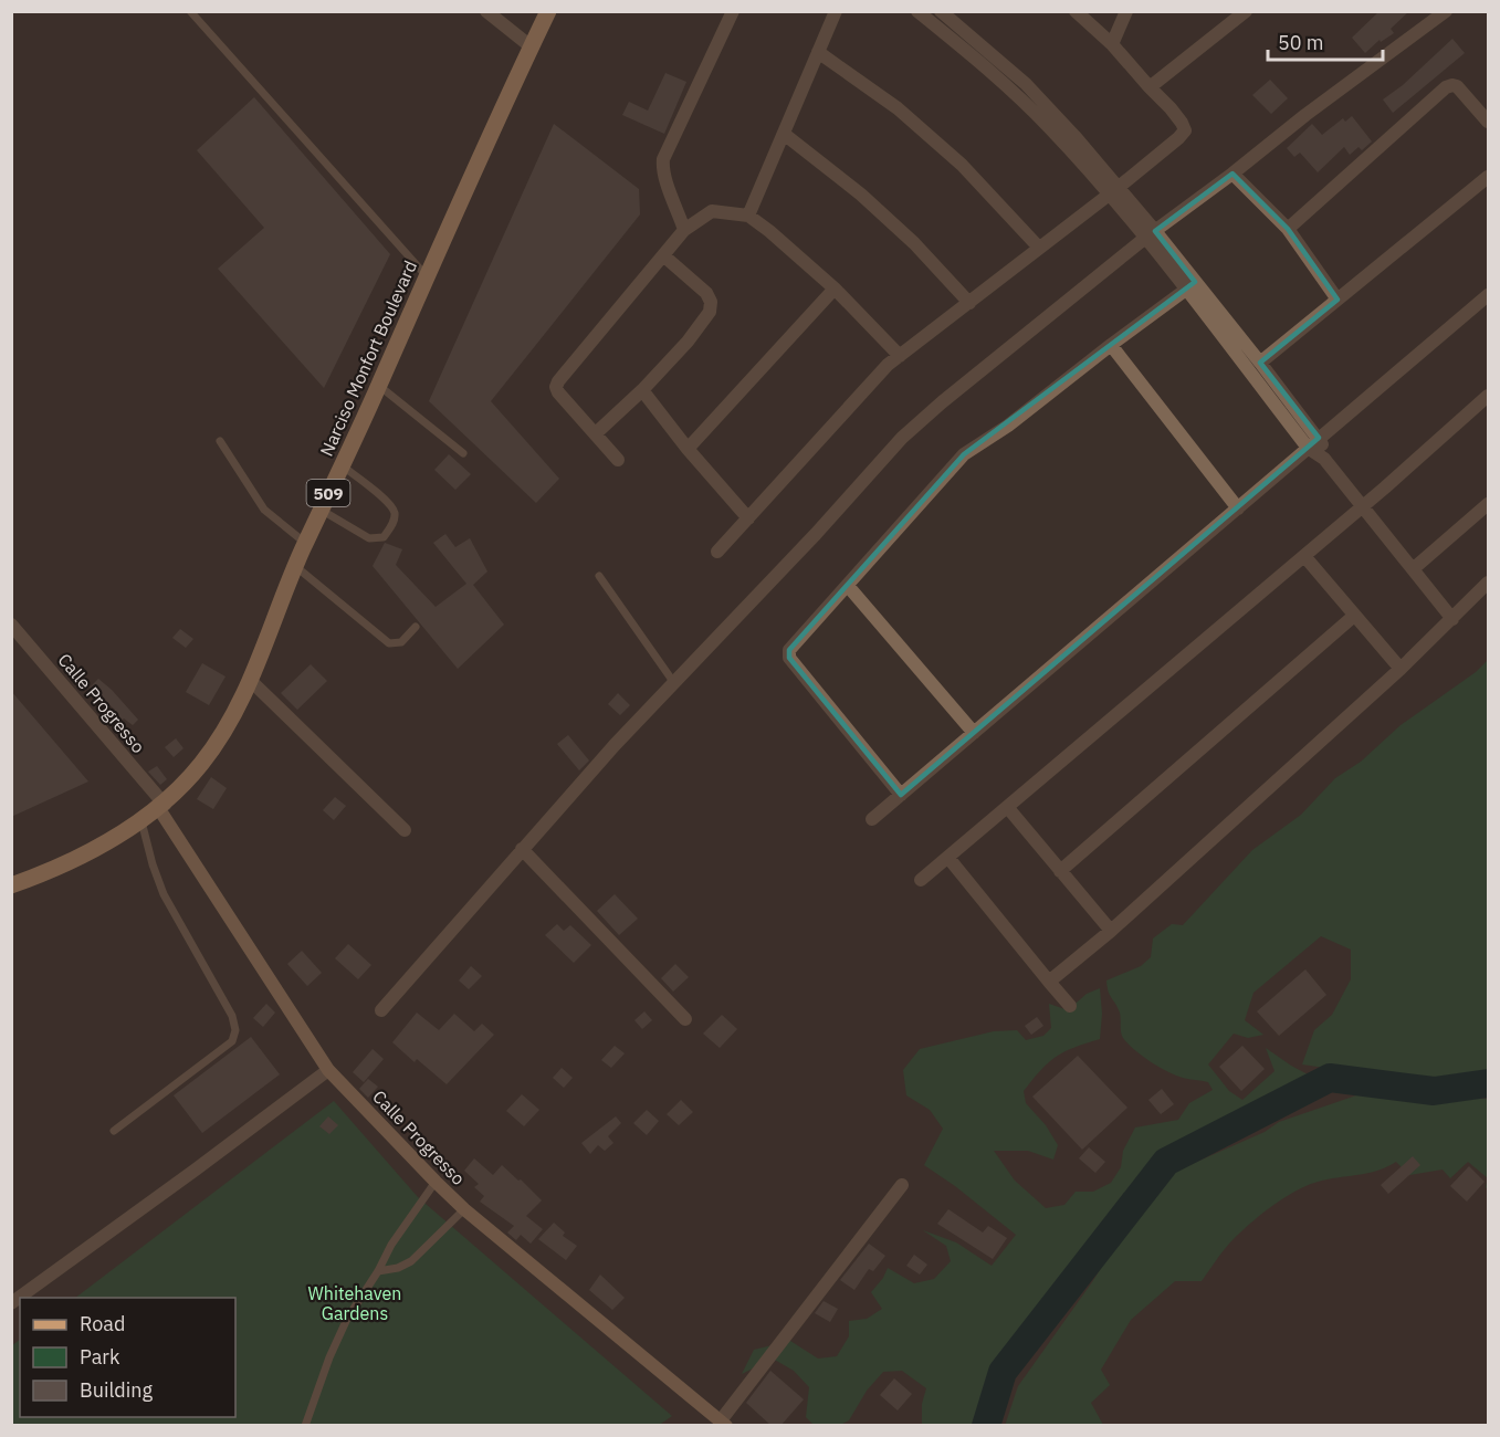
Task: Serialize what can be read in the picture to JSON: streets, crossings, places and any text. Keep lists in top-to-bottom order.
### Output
{
  "streets": {
    "main road": ["Narciso Monfort Boulevard", "509", "Calle Progresso"]
  },
  "crossings": [
    ["Narciso Monfort Boulevard", "Calle Progresso"]
  ],
  "parks": ["Whitehaven Gardens"],
  "legend": ["Road", "Park", "Building"],
  "scale_bar": "50 m"
}
